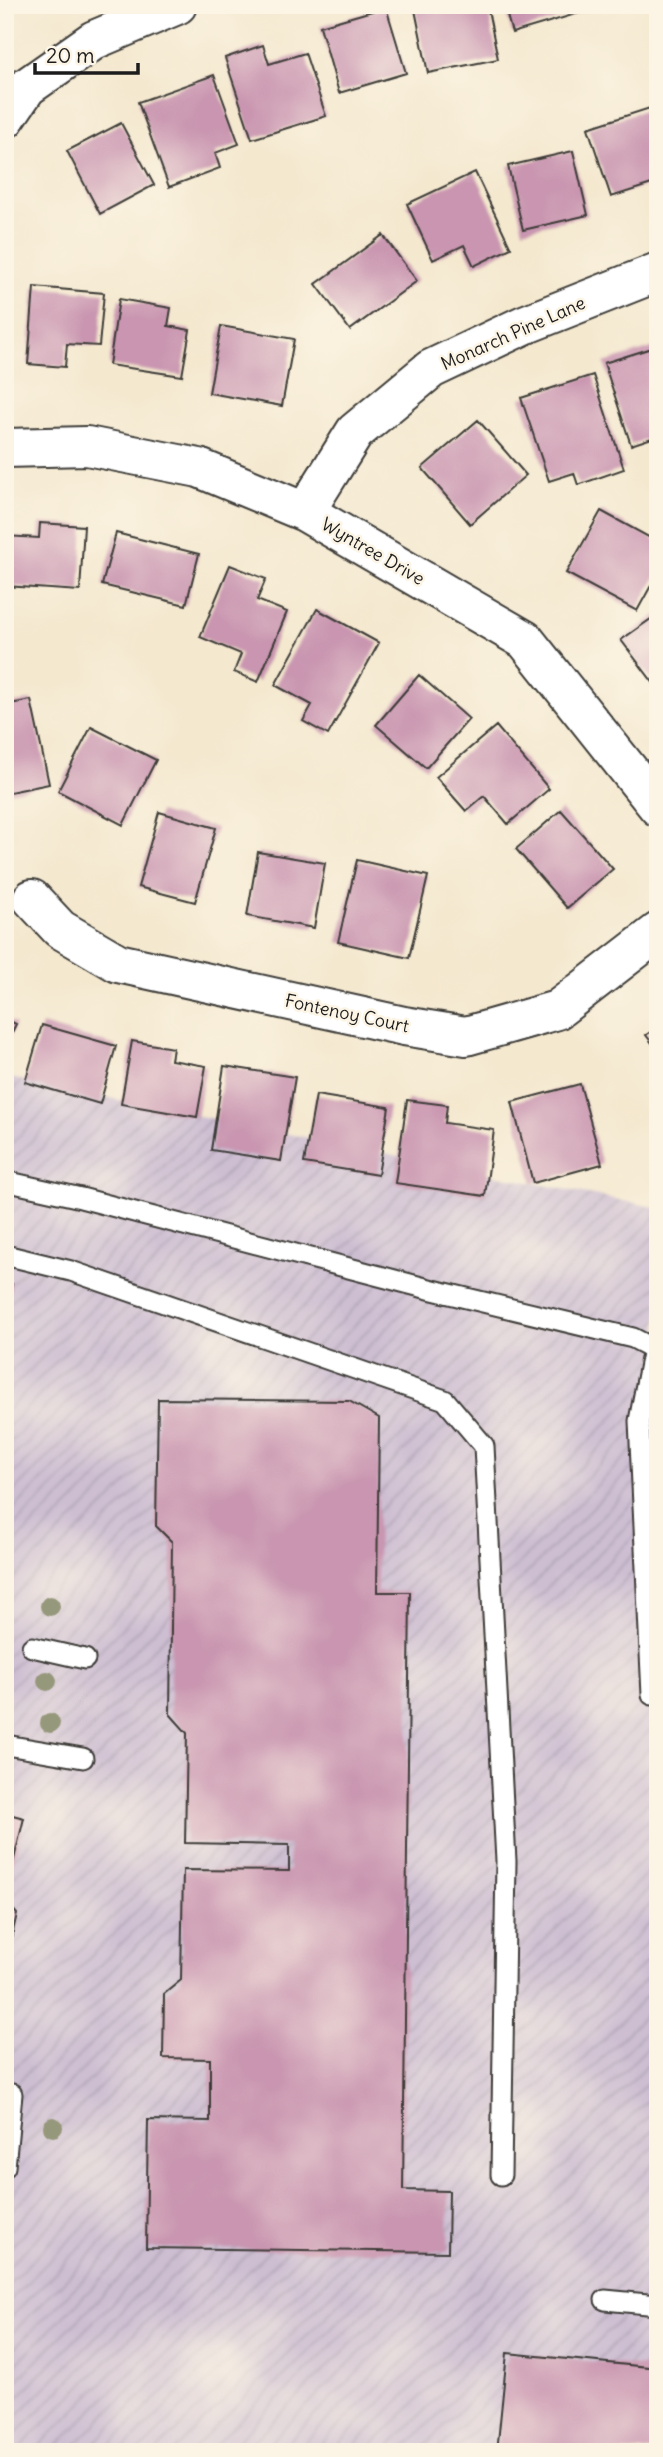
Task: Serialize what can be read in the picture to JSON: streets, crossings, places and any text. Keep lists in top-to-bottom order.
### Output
{
  "streets": {
    "street": ["Monarch Pine Lane", "Wyntree Drive", "Fontenoy Court"]
  },
  "crossings": [
    ["Monarch Pine Lane", "Wyntree Drive"]
  ],
  "scale_bar": "20 m"
}
